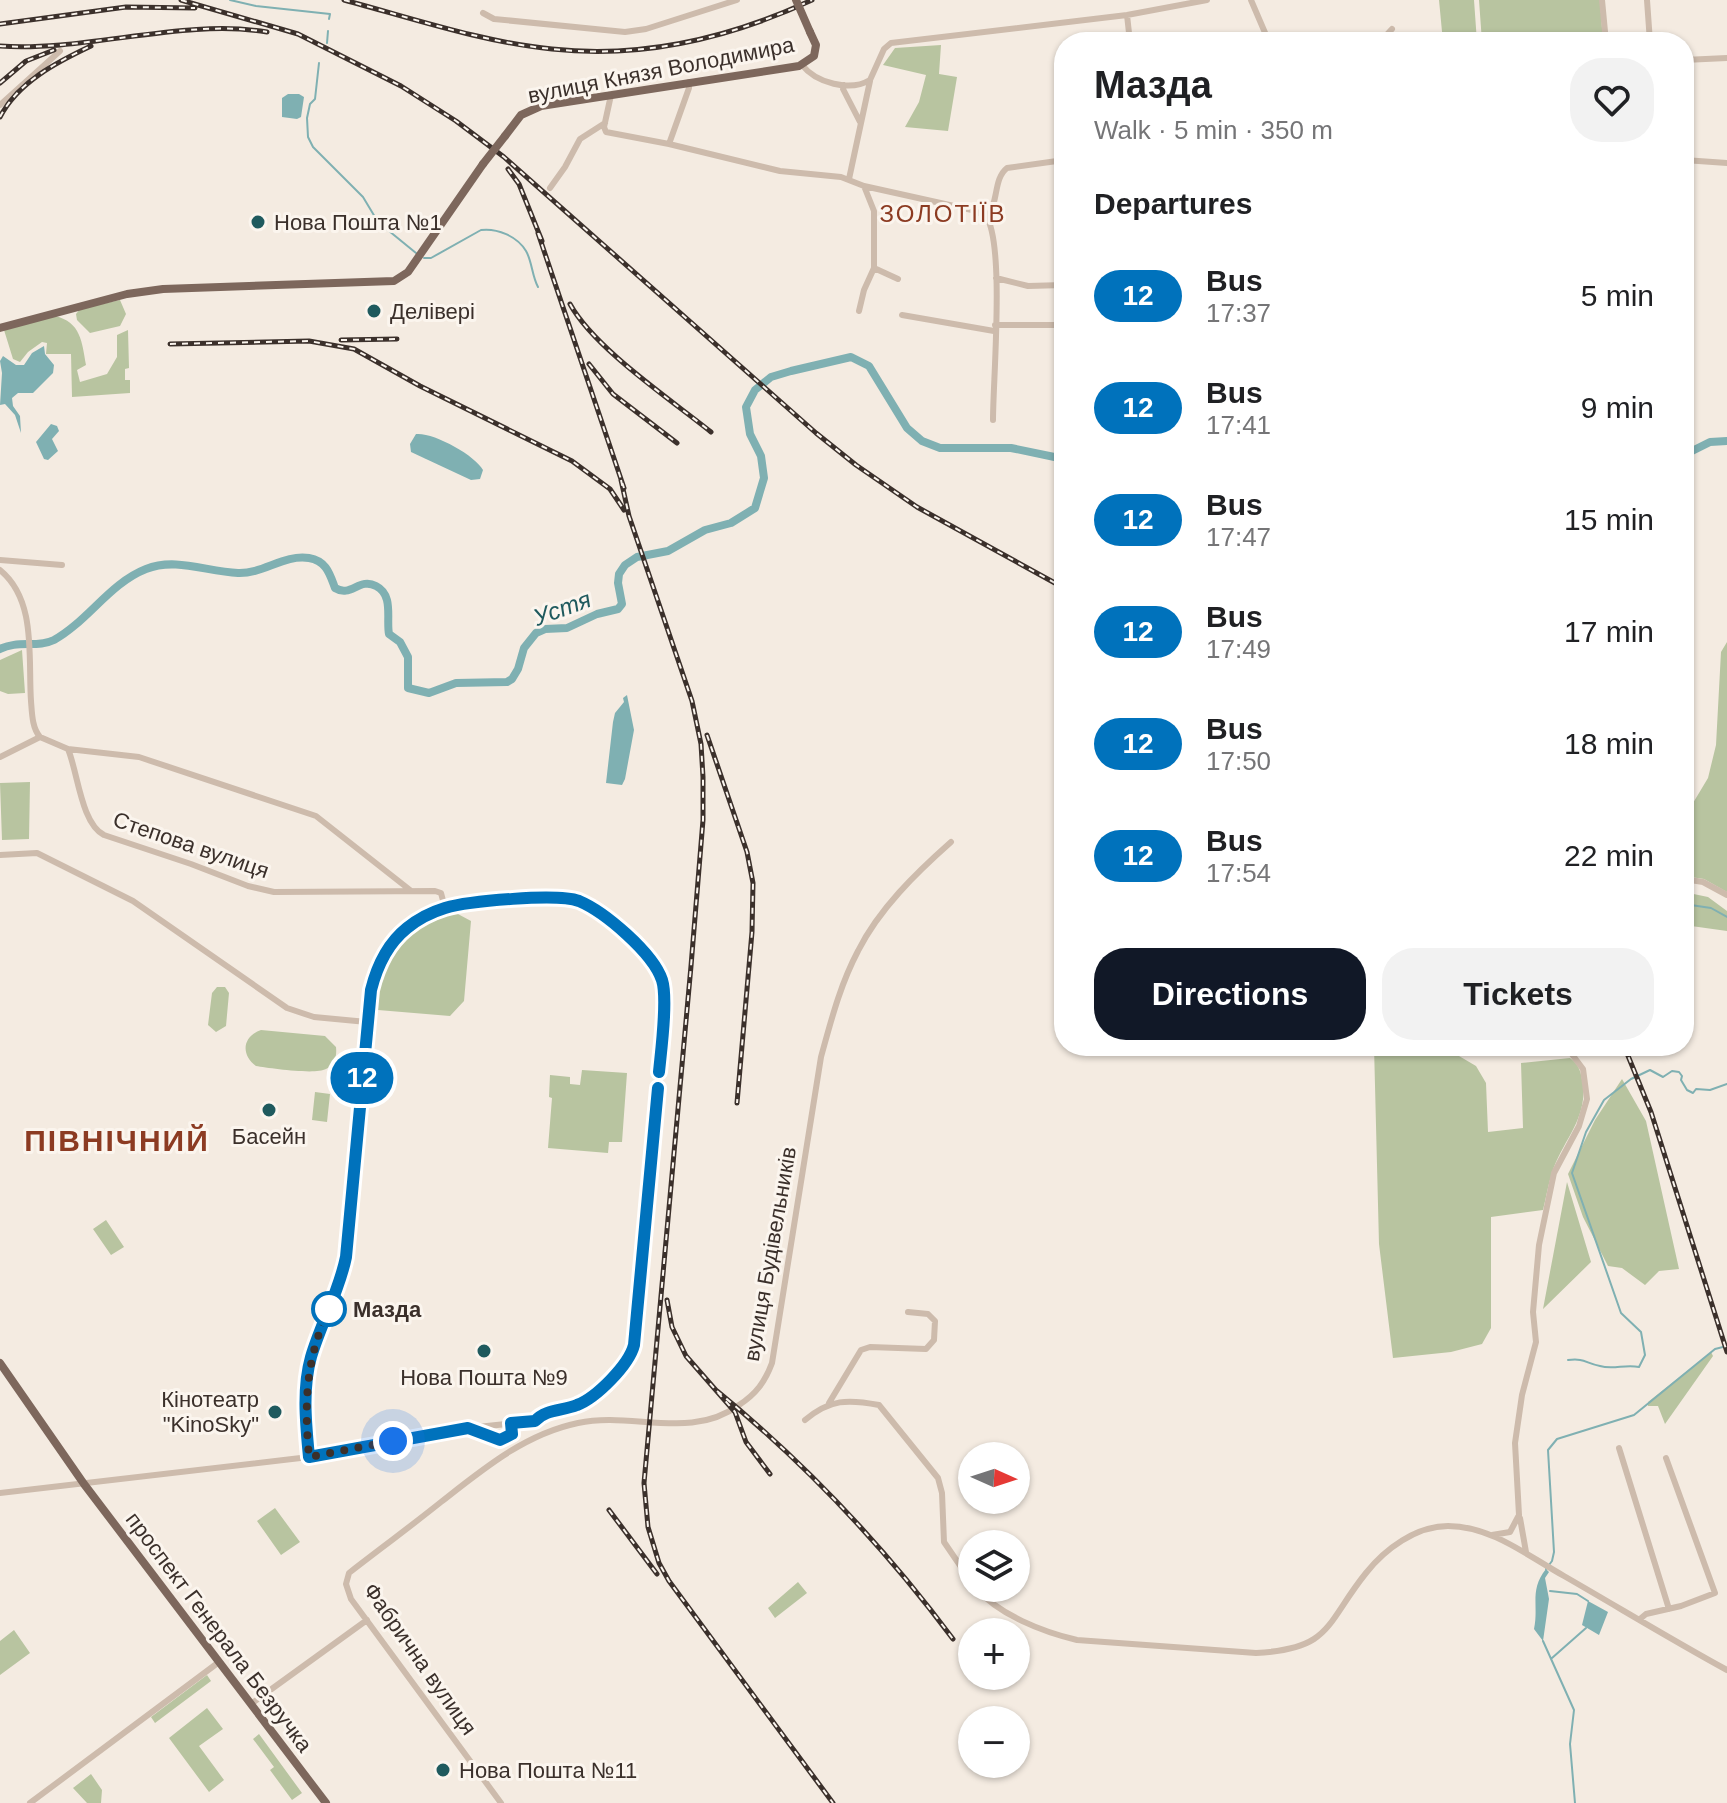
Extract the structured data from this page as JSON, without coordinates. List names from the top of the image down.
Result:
{
  "streets": {
    "main road": ["вулиця Князя Володимира", "проспект Генерала Безручка"],
    "street": ["Степова вулиця", "вулиця Будівельників", "Фабрична вулиця"]
  },
  "crossings": [
    ["вулиця Будівельників", "Фабрична вулиця"]
  ],
  "districts": ["ЗОЛОТІЇВ", "ПІВНІЧНИЙ"],
  "water": ["Устя"],
  "places": [
    "Нова Пошта №1",
    "Делівері",
    "Басейн",
    "Мазда",
    "Нова Пошта №9",
    "Кінотеатр \"KinoSky\"",
    "Нова Пошта №11"
  ],
  "lines": ["bus line 12"],
  "north": "right",
  "page": {
    "on_map": "12",
    "heading": [
      ["Мазда", "Walk · 5 min · 350 m"],
      "Departures"
    ],
    "list": [
      {
        "mark": "12",
        "name": "Bus",
        "note": "17:37",
        "value": "5 min"
      },
      {
        "mark": "12",
        "name": "Bus",
        "note": "17:41",
        "value": "9 min"
      },
      {
        "mark": "12",
        "name": "Bus",
        "note": "17:47",
        "value": "15 min"
      },
      {
        "mark": "12",
        "name": "Bus",
        "note": "17:49",
        "value": "17 min"
      },
      {
        "mark": "12",
        "name": "Bus",
        "note": "17:50",
        "value": "18 min"
      },
      {
        "mark": "12",
        "name": "Bus",
        "note": "17:54",
        "value": "22 min"
      }
    ],
    "buttons": ["Directions", "Tickets"],
    "map_buttons": ["+", "−"]
  }
}
